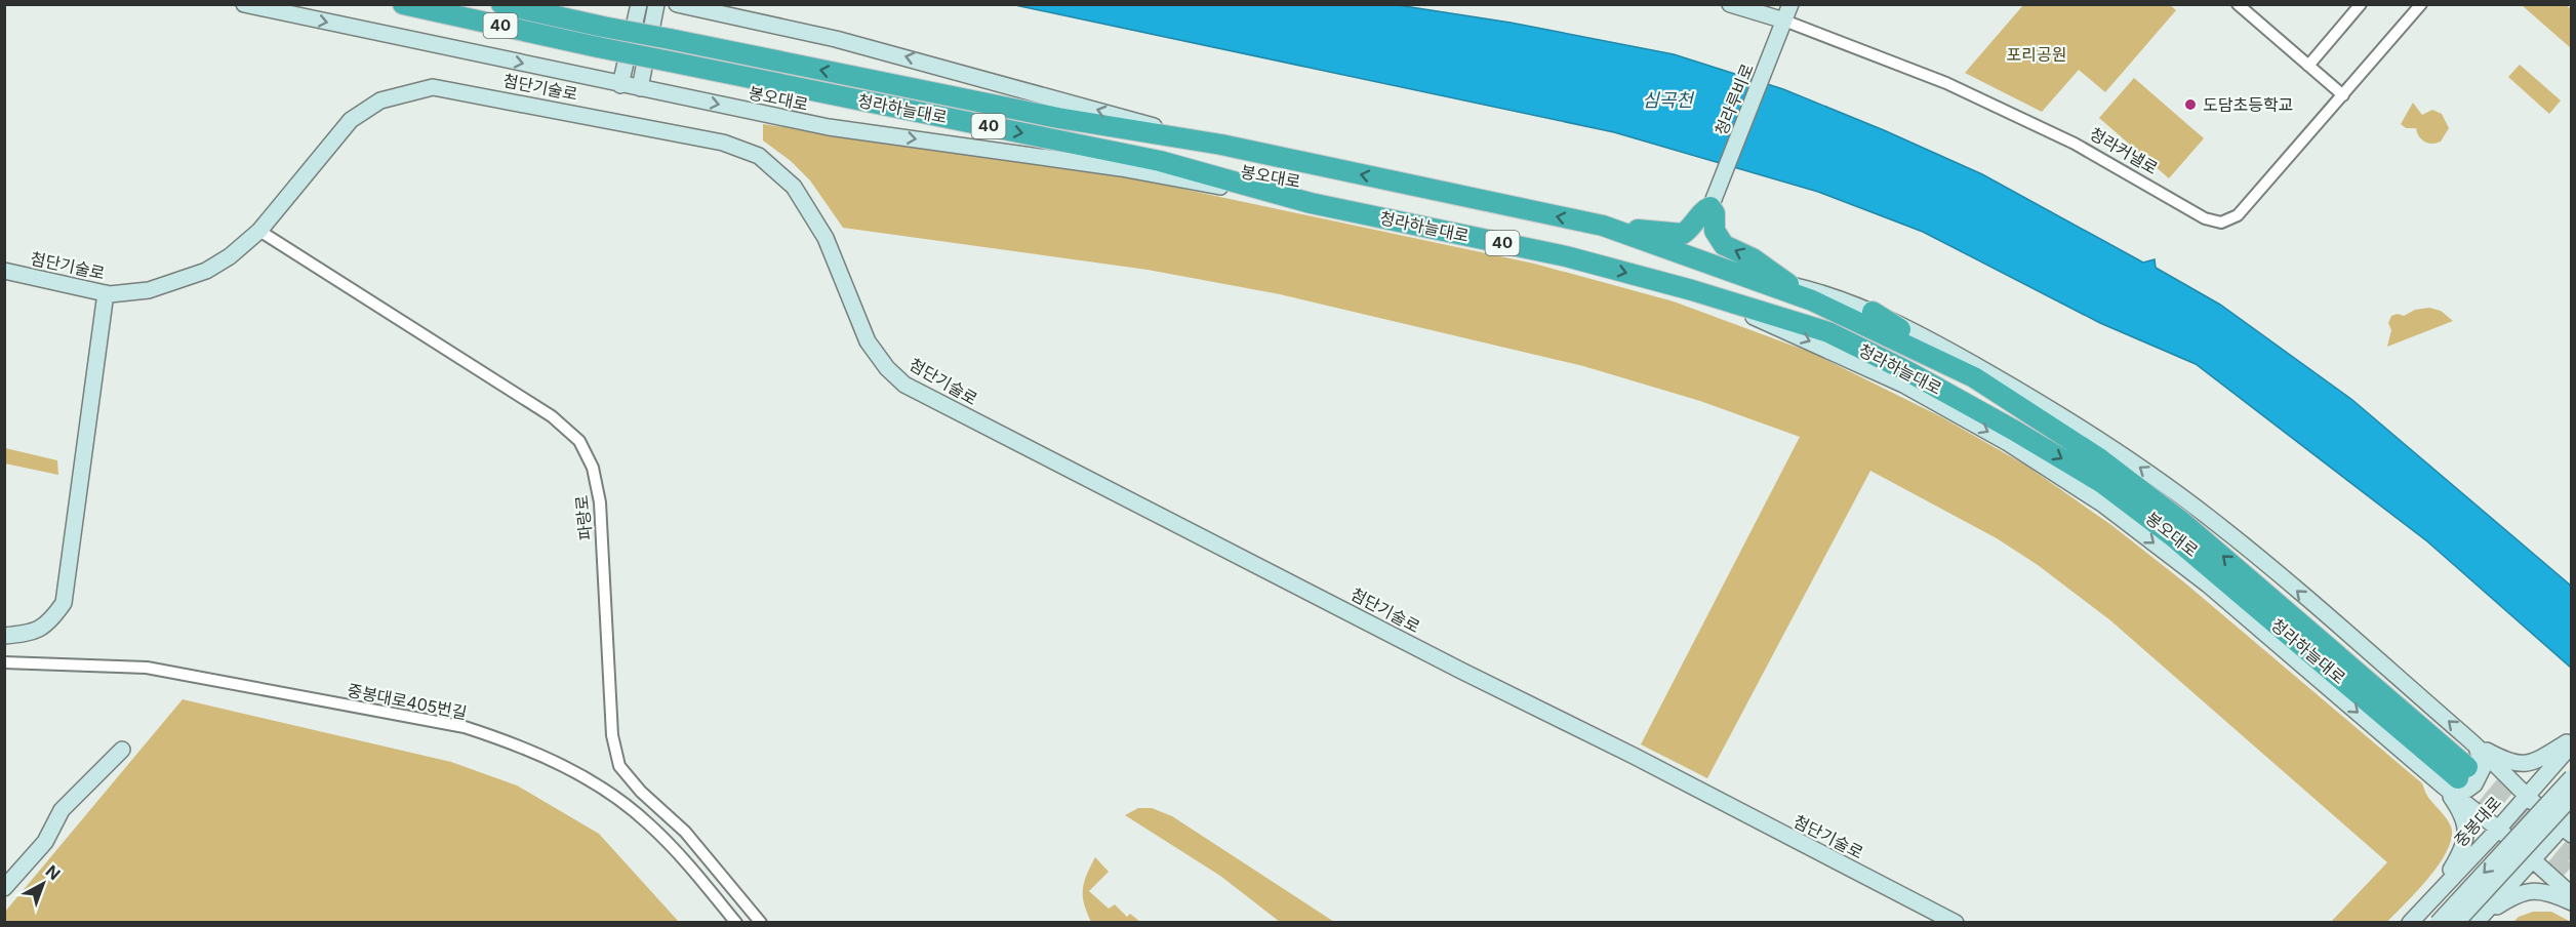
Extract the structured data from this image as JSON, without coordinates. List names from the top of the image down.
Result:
{
  "streets": {
    "highway": ["40", "청라하늘대로"],
    "street": [
      "첨단기술로",
      "봉오대로",
      "청라루비로",
      "청라커낼로",
      "파랑로",
      "중봉대로405번길",
      "중봉대로"
    ]
  },
  "crossings": [
    ["40", "청라하늘대로"],
    ["첨단기술로", "파랑로"],
    ["봉오대로", "청라하늘대로"],
    ["봉오대로", "중봉대로"],
    ["청라루비로", "청라커낼로"]
  ],
  "water": ["심곡천"],
  "parks": ["포리공원"],
  "places": ["도담초등학교"],
  "north": "top right"
}
